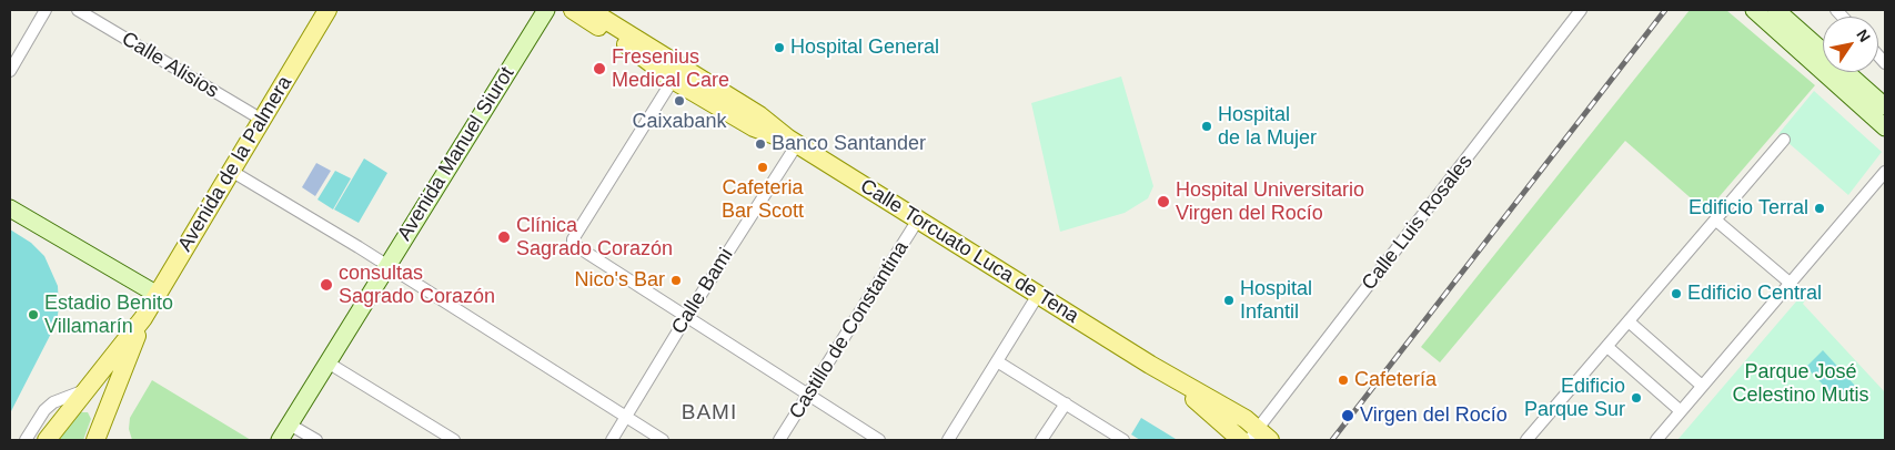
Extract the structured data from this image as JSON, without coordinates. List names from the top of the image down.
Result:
{
  "streets": {
    "main road": ["Avenida de la Palmera", "Calle Torcuato Luca de Tena"],
    "street": [
      "Calle Alisios",
      "Avenida Manuel Siurot",
      "Calle Luis Rosales",
      "Calle Bami",
      "Castillo de Constantina"
    ]
  },
  "crossings": [
    ["Calle Alisios", "Avenida de la Palmera"],
    ["Calle Luis Rosales", "Calle Torcuato Luca de Tena"],
    ["Calle Torcuato Luca de Tena", "Calle Bami"],
    ["Calle Torcuato Luca de Tena", "Castillo de Constantina"]
  ],
  "districts": ["BAMI"],
  "parks": ["Parque José Celestino Mutis"],
  "places": [
    "Hospital General",
    "Fresenius Medical Care",
    "Caixabank",
    "Hospital de la Mujer",
    "Banco Santander",
    "Cafeteria Bar Scott",
    "Hospital Universitario Virgen del Rocío",
    "Edificio Terral",
    "Clínica Sagrado Corazón",
    "Nico's Bar",
    "consultas Sagrado Corazón",
    "Edificio Central",
    "Hospital Infantil",
    "Estadio Benito Villamarín",
    "Cafetería",
    "Edificio Parque Sur",
    "Virgen del Rocío"
  ],
  "north": "top right"
}
